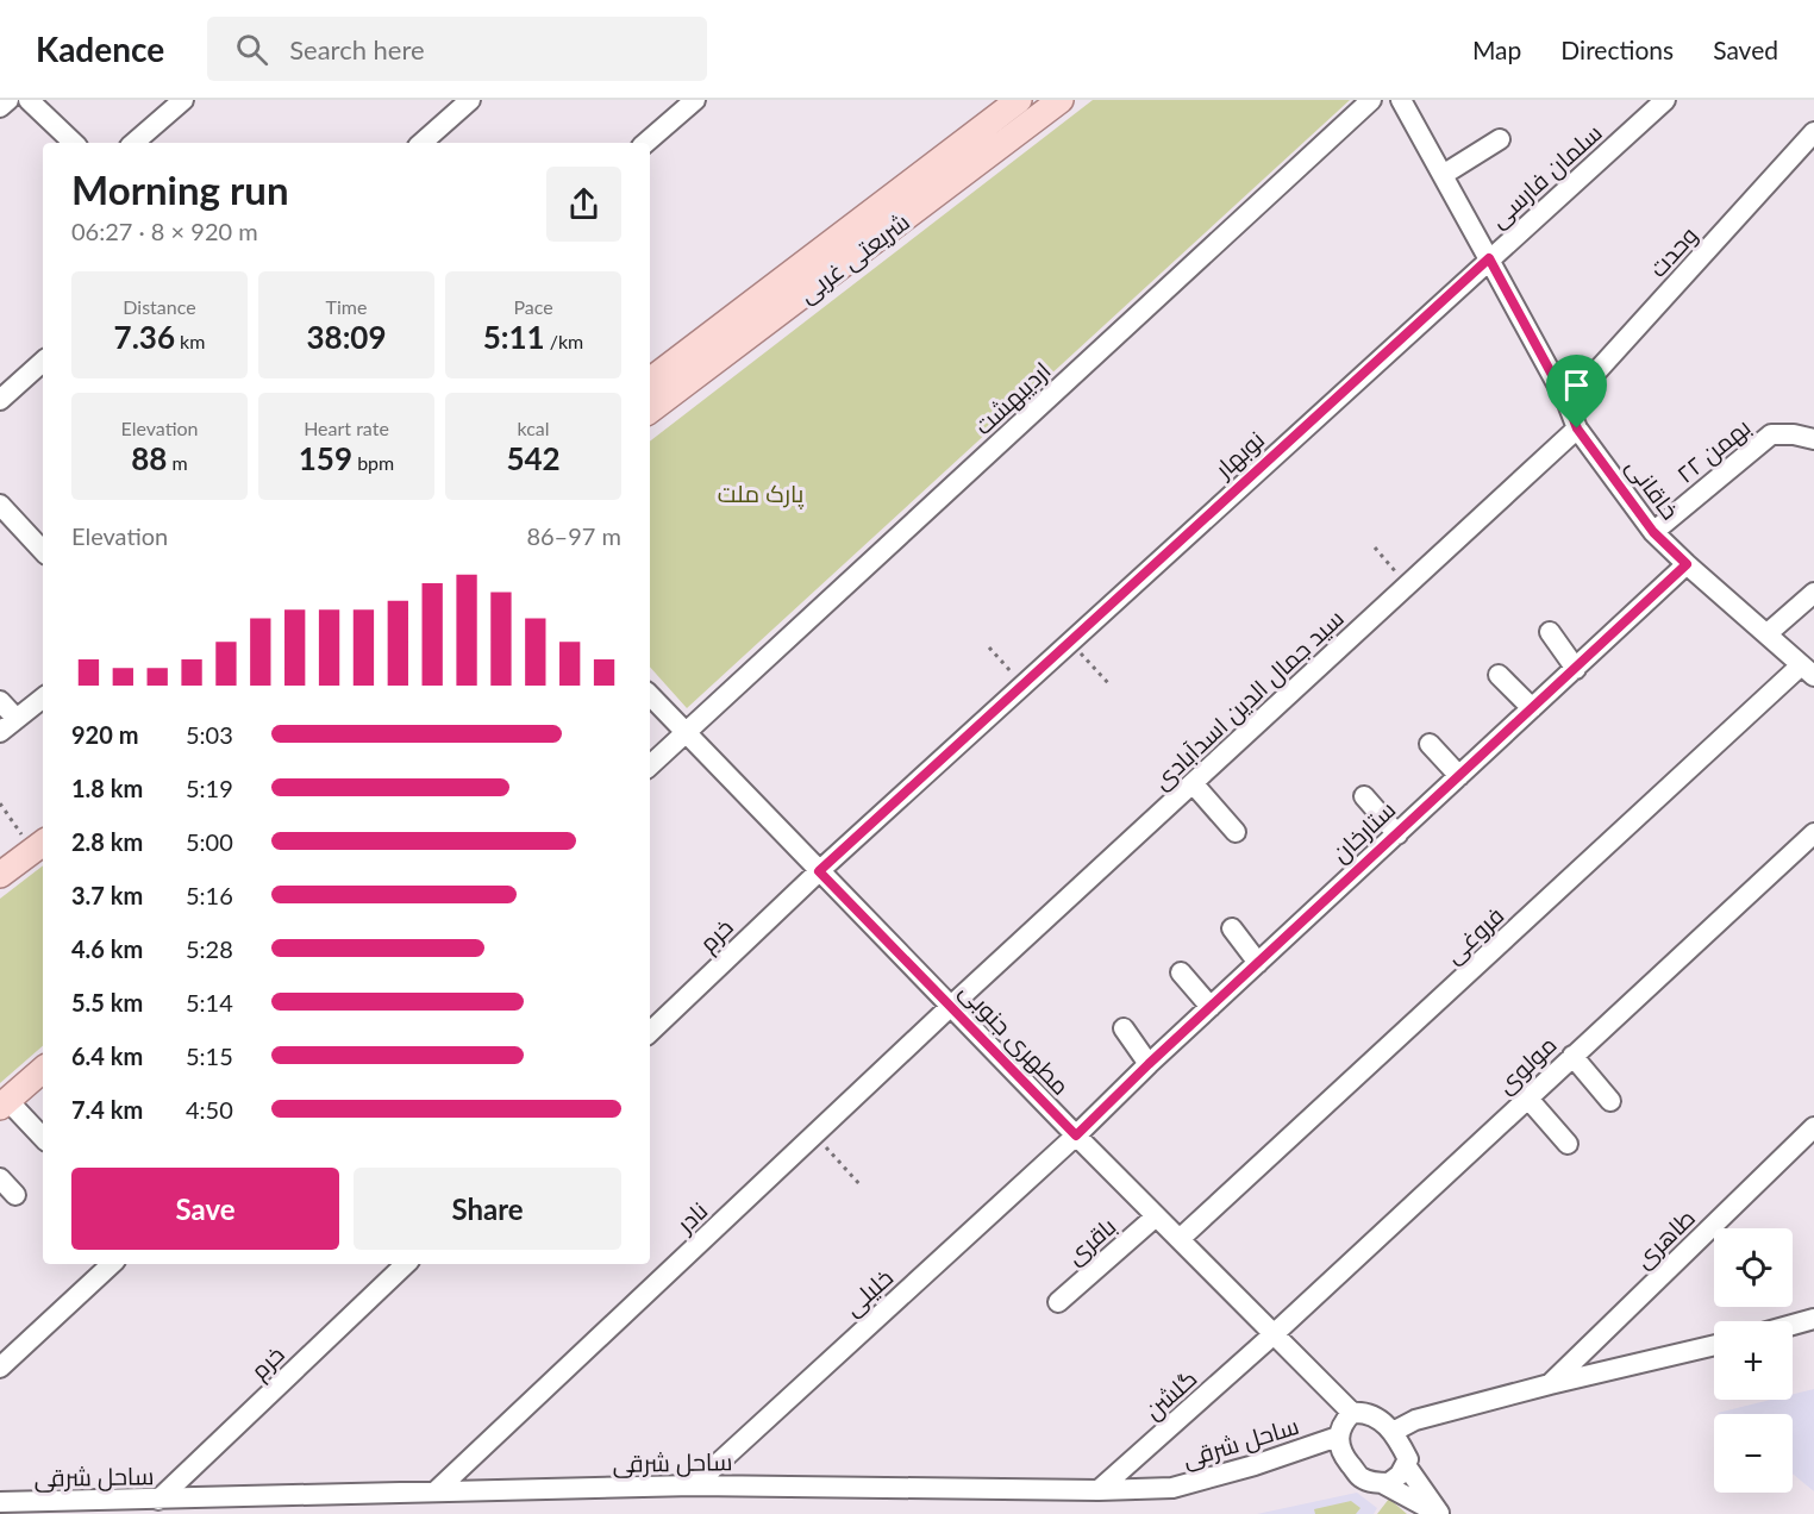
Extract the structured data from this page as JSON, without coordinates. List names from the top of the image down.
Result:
{
  "streets": {
    "main road": ["شریعتی غربی"],
    "street": [
      "سلمان فارسی",
      "وحدت",
      "اردیبهشت",
      "۲۲ بهمن",
      "نوبهار",
      "خاقانی",
      "سید جمال الدین اسدآبادی",
      "ستارخان",
      "خرم",
      "فروغی",
      "مطهری جنوبی",
      "مولوی",
      "نادر",
      "طاهری",
      "باقری",
      "خلیلی",
      "گلشن",
      "ساحل شرقی"
    ]
  },
  "crossings": [
    ["سلمان فارسی", "نوبهار"],
    ["سلمان فارسی", "خاقانی"],
    ["وحدت", "خاقانی"],
    ["اردیبهشت", "مطهری جنوبی"],
    ["۲۲ بهمن", "خاقانی"],
    ["نوبهار", "خاقانی"],
    ["نوبهار", "خرم"],
    ["نوبهار", "مطهری جنوبی"],
    ["خاقانی", "سید جمال الدین اسدآبادی"],
    ["خاقانی", "ستارخان"],
    ["خاقانی", "فروغی"],
    ["سید جمال الدین اسدآبادی", "مطهری جنوبی"],
    ["سید جمال الدین اسدآبادی", "نادر"],
    ["ستارخان", "مطهری جنوبی"],
    ["ستارخان", "خلیلی"],
    ["خرم", "مطهری جنوبی"],
    ["خرم", "ساحل شرقی"],
    ["فروغی", "مطهری جنوبی"],
    ["مطهری جنوبی", "مولوی"],
    ["مطهری جنوبی", "نادر"],
    ["مطهری جنوبی", "باقری"],
    ["مطهری جنوبی", "خلیلی"],
    ["مطهری جنوبی", "گلشن"],
    ["مطهری جنوبی", "ساحل شرقی"],
    ["مولوی", "گلشن"],
    ["نادر", "ساحل شرقی"],
    ["خلیلی", "ساحل شرقی"],
    ["گلشن", "ساحل شرقی"]
  ],
  "parks": ["پارک ملت"],
  "page": {
    "header": "Kadence",
    "search": "Search here",
    "nav": ["Map", "Directions", "Saved"],
    "heading": ["Morning run", "06:27 · 8 × 920 m"],
    "stats": [
      ["Distance", "7.36 km"],
      ["Time", "38:09"],
      ["Pace", "5:11 /km"],
      ["Elevation", "88 m"],
      ["Heart rate", "159 bpm"],
      ["kcal", "542"]
    ],
    "chart": ["Elevation", "86–97 m"],
    "list": [
      {
        "name": "920 m",
        "note": "5:03"
      },
      {
        "name": "1.8 km",
        "note": "5:19"
      },
      {
        "name": "2.8 km",
        "note": "5:00"
      },
      {
        "name": "3.7 km",
        "note": "5:16"
      },
      {
        "name": "4.6 km",
        "note": "5:28"
      },
      {
        "name": "5.5 km",
        "note": "5:14"
      },
      {
        "name": "6.4 km",
        "note": "5:15"
      },
      {
        "name": "7.4 km",
        "note": "4:50"
      }
    ],
    "buttons": ["Save", "Share"],
    "map_buttons": ["+", "−"]
  }
}
